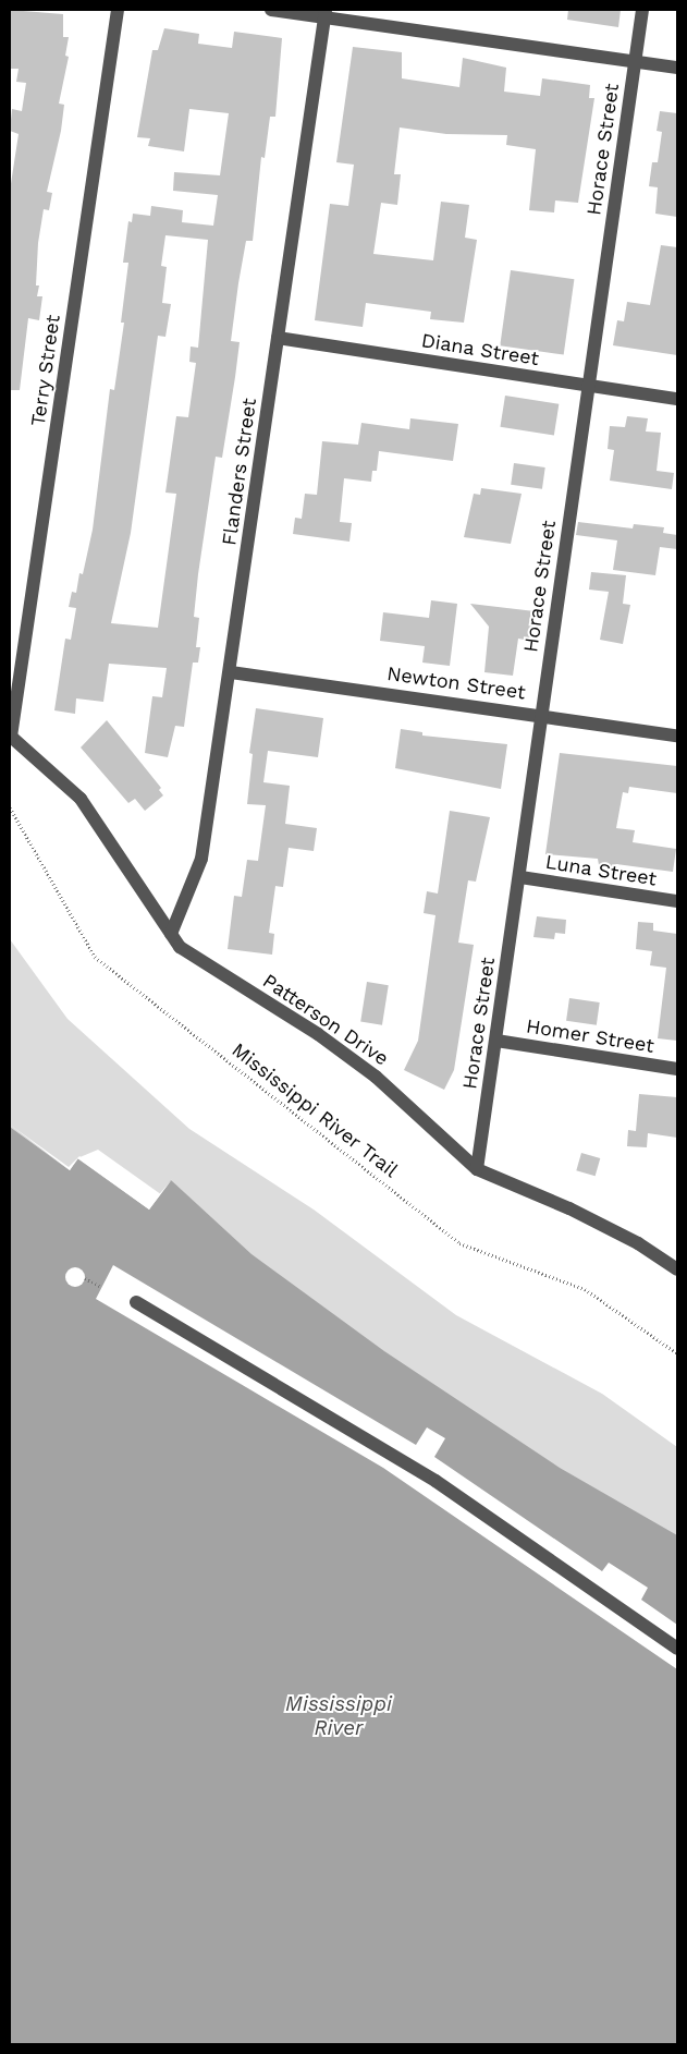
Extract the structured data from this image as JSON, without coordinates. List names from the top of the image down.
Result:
{
  "streets": {
    "street": [
      "Horace Street",
      "Diana Street",
      "Terry Street",
      "Flanders Street",
      "Newton Street",
      "Luna Street",
      "Patterson Drive",
      "Homer Street"
    ],
    "path": ["Mississippi River Trail"]
  },
  "crossings": [
    ["Horace Street", "Diana Street"],
    ["Horace Street", "Newton Street"],
    ["Horace Street", "Luna Street"],
    ["Horace Street", "Patterson Drive"],
    ["Horace Street", "Homer Street"],
    ["Diana Street", "Flanders Street"],
    ["Terry Street", "Patterson Drive"],
    ["Flanders Street", "Newton Street"],
    ["Flanders Street", "Patterson Drive"]
  ],
  "water": ["Mississippi River"]
}
